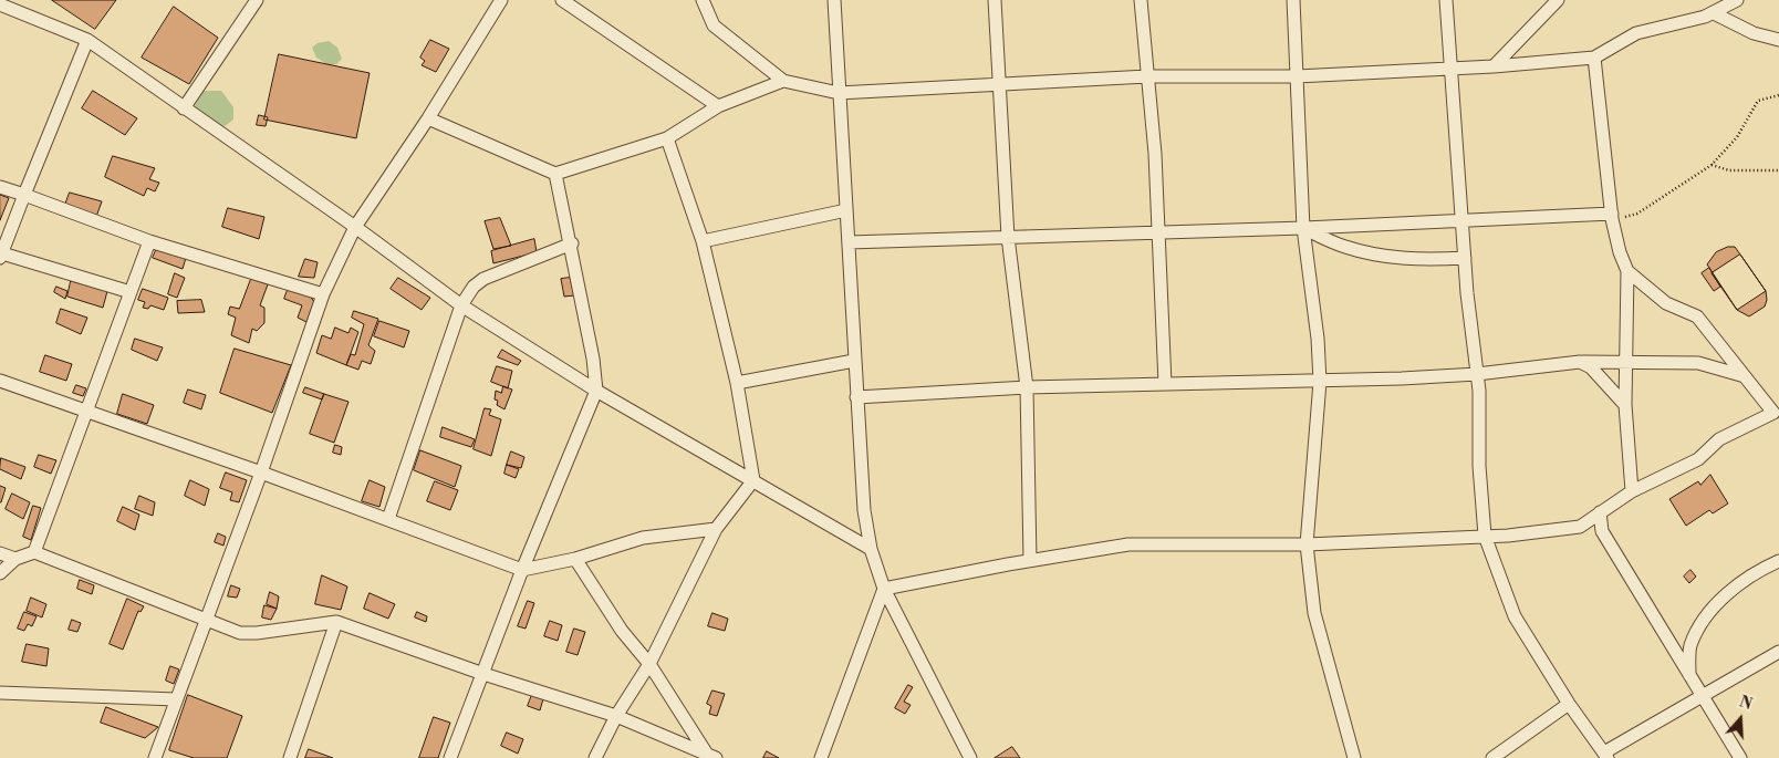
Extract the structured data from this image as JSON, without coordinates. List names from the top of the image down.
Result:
{
  "north": "top"
}
